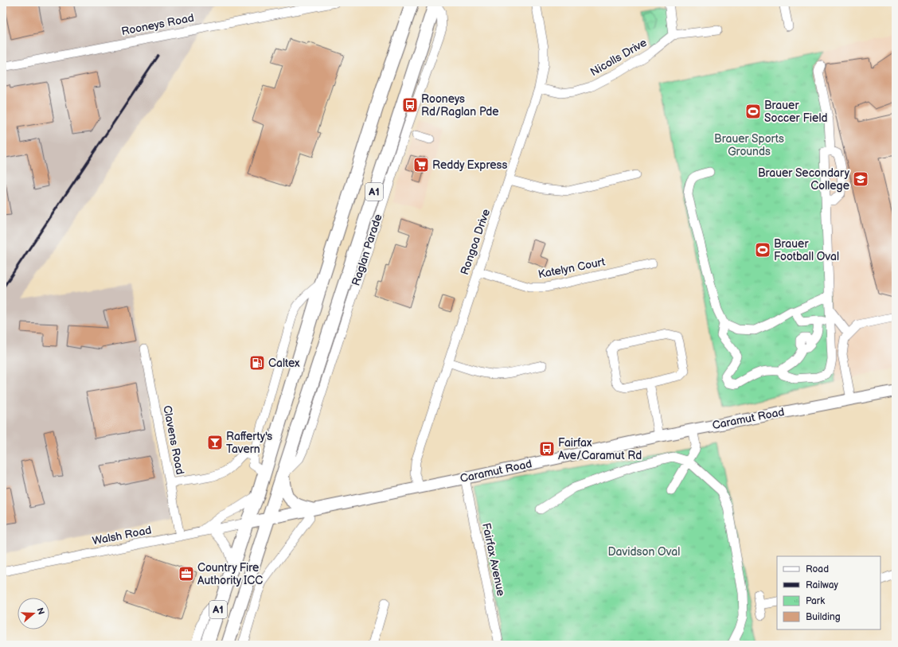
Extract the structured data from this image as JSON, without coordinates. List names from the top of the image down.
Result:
{
  "streets": {
    "highway": ["A1", "Raglan Parade"],
    "main road": ["Caramut Road"],
    "street": [
      "Rooneys Road",
      "Nicolls Drive",
      "Rongoa Drive",
      "Katelyn Court",
      "Clavens Road",
      "Walsh Road",
      "Fairfax Avenue"
    ]
  },
  "crossings": [
    ["Nicolls Drive", "Rongoa Drive"],
    ["A1", "Caramut Road"],
    ["A1", "Walsh Road"],
    ["Rongoa Drive", "Katelyn Court"],
    ["Rongoa Drive", "Caramut Road"],
    ["Raglan Parade", "Caramut Road"],
    ["Caramut Road", "Walsh Road"],
    ["Caramut Road", "Fairfax Avenue"],
    ["Clavens Road", "Walsh Road"]
  ],
  "parks": ["Brauer Sports Grounds", "Davidson Oval"],
  "places": {
    "bus stop": ["Rooneys Rd/Raglan Pde", "Fairfax Ave/Caramut Rd"],
    "sports": ["Brauer Soccer Field", "Brauer Football Oval"],
    "supermarket": ["Reddy Express"],
    "school or university": ["Brauer Secondary College"],
    "fuel station": ["Caltex"],
    "bar": ["Rafferty's Tavern"],
    "office": ["Country Fire Authority ICC"]
  },
  "legend": [
    "Road",
    "Railway",
    "Park",
    "Building"
  ],
  "north": "right"
}
